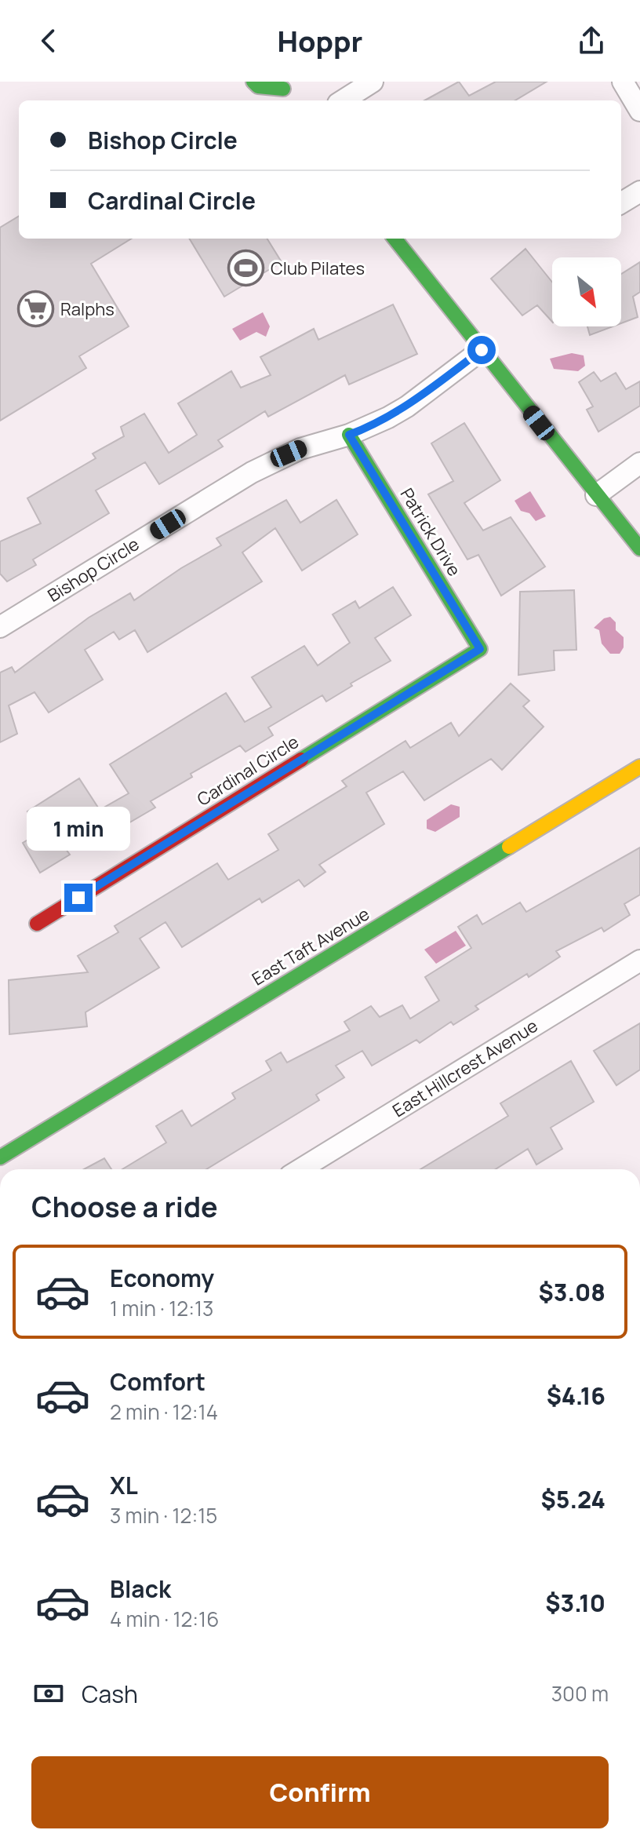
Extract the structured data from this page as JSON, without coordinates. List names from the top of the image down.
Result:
{
  "streets": {
    "street": [
      "Patrick Drive",
      "Bishop Circle",
      "Cardinal Circle",
      "East Taft Avenue",
      "East Hillcrest Avenue"
    ]
  },
  "crossings": [
    ["Patrick Drive", "Bishop Circle"],
    ["Patrick Drive", "Cardinal Circle"]
  ],
  "places": {
    "sports": ["Club Pilates"],
    "supermarket": ["Ralphs"]
  },
  "north": "bottom right",
  "page": {
    "header": "Hoppr",
    "banner": ["Bishop Circle", "Cardinal Circle"],
    "bubble": "1 min",
    "heading": "Choose a ride",
    "list": [
      {
        "name": "Economy",
        "note": "1 min · 12:13",
        "value": "$3.08"
      },
      {
        "name": "Comfort",
        "note": "2 min · 12:14",
        "value": "$4.16"
      },
      {
        "name": "XL",
        "note": "3 min · 12:15",
        "value": "$5.24"
      },
      {
        "name": "Black",
        "note": "4 min · 12:16",
        "value": "$3.10"
      }
    ],
    "pay": ["Cash", "300 m"],
    "buttons": "Confirm"
  }
}
